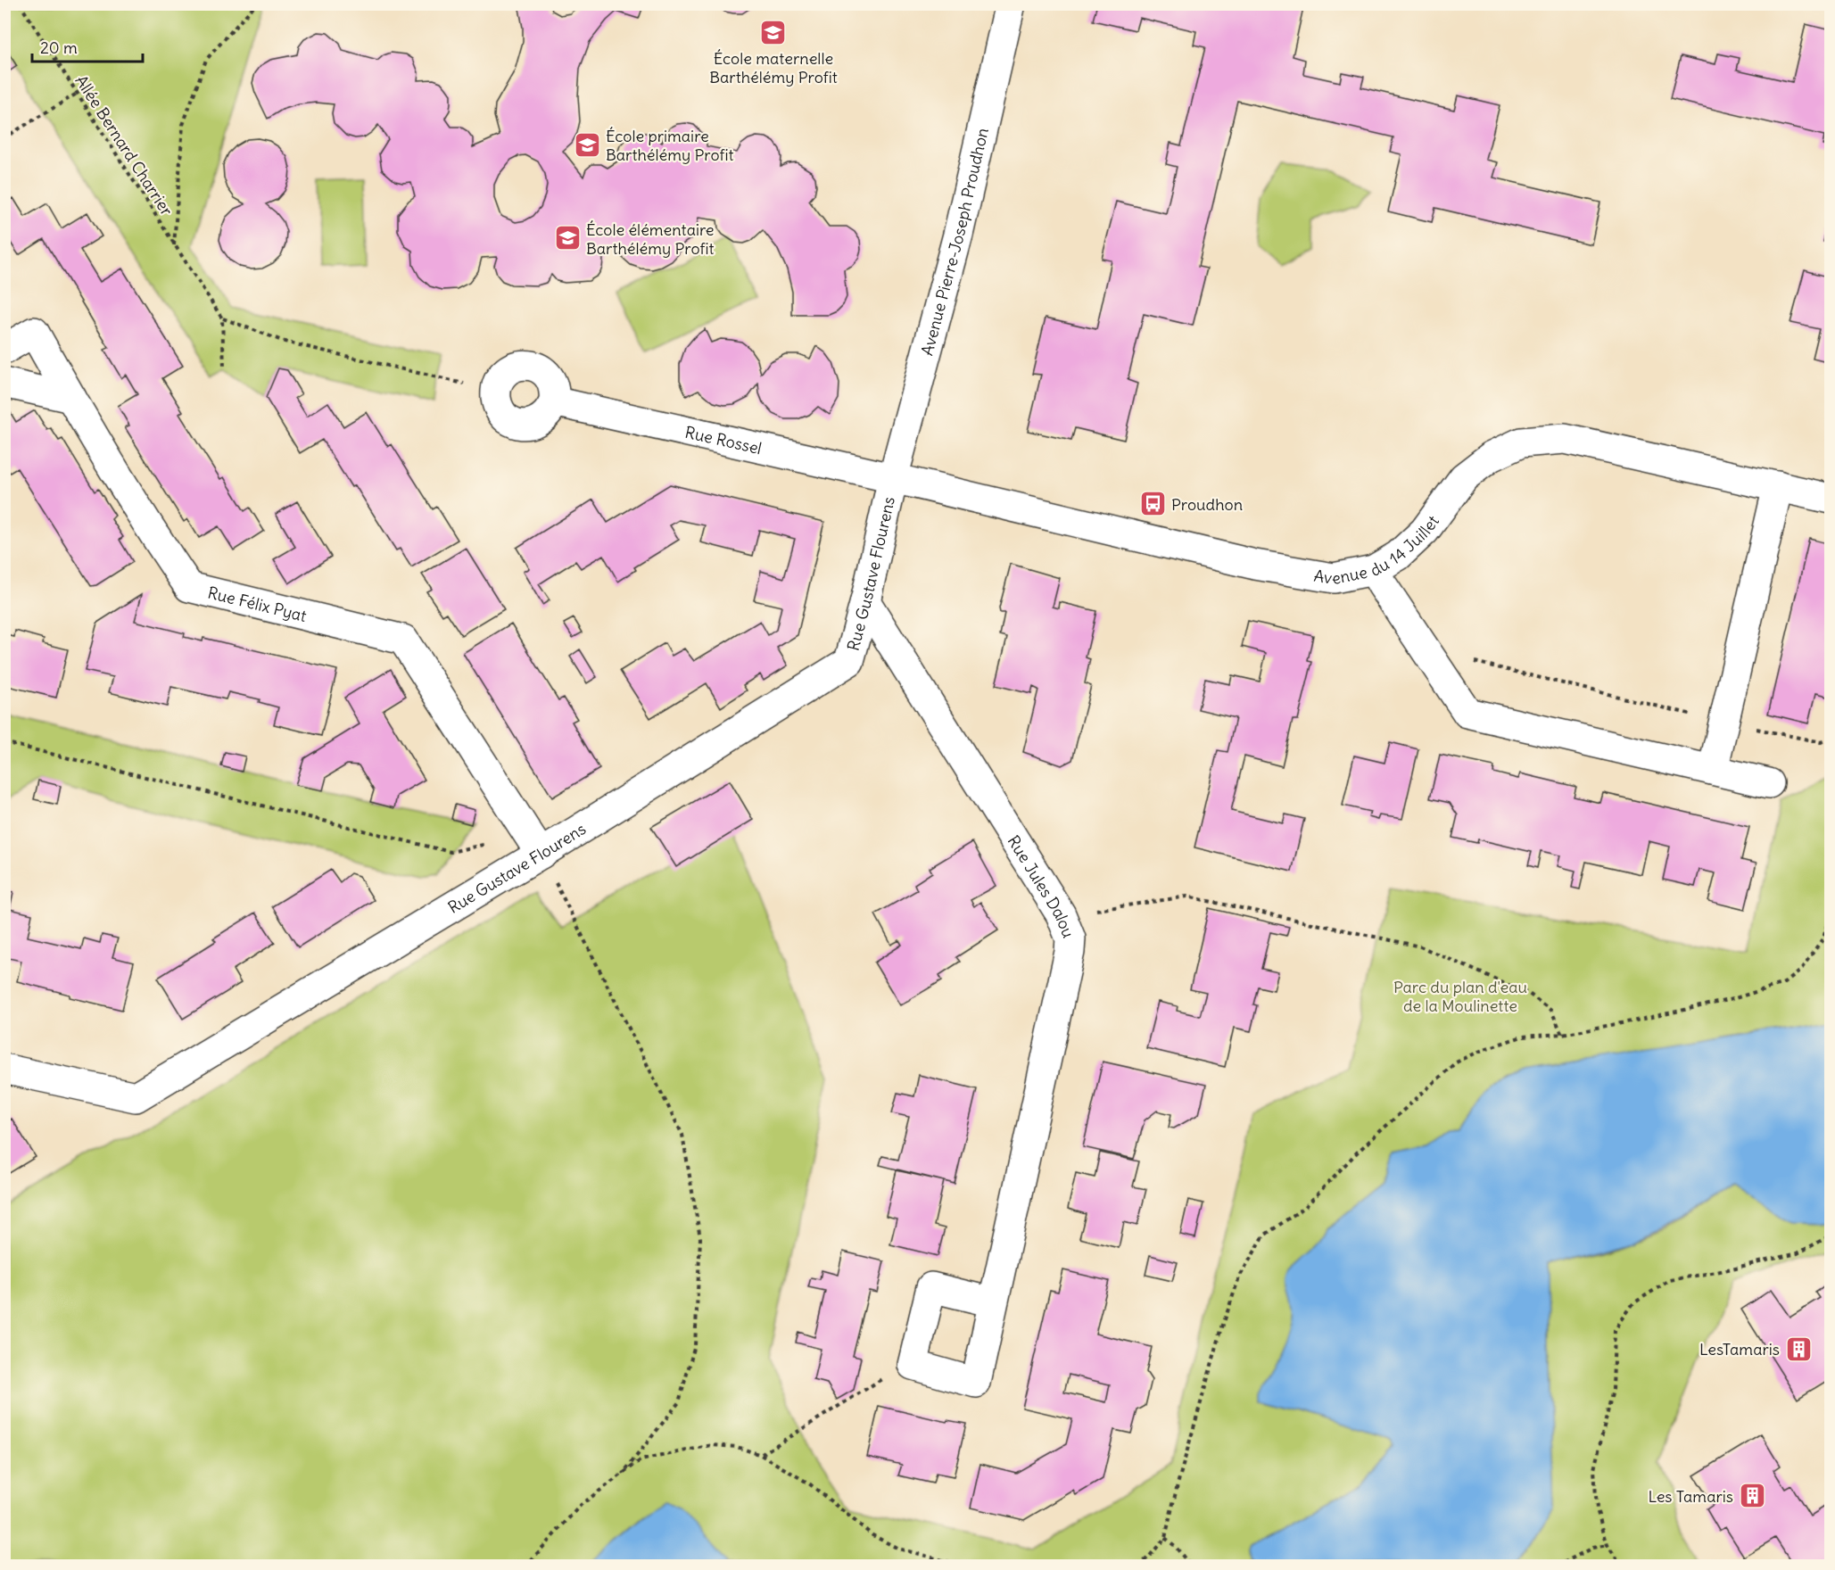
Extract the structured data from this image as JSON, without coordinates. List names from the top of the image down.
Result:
{
  "streets": {
    "street": [
      "Avenue Pierre-Joseph Proudhon",
      "Rue Rossel",
      "Avenue du 14 Juillet",
      "Rue Gustave Flourens",
      "Rue Félix Pyat",
      "Rue Jules Dalou"
    ],
    "path": ["Allée Bernard Charrier"]
  },
  "crossings": [
    ["Avenue Pierre-Joseph Proudhon", "Rue Rossel"],
    ["Avenue Pierre-Joseph Proudhon", "Avenue du 14 Juillet"],
    ["Avenue Pierre-Joseph Proudhon", "Rue Gustave Flourens"],
    ["Rue Rossel", "Avenue du 14 Juillet"],
    ["Rue Rossel", "Rue Gustave Flourens"],
    ["Avenue du 14 Juillet", "Rue Gustave Flourens"],
    ["Rue Gustave Flourens", "Rue Félix Pyat"],
    ["Rue Gustave Flourens", "Rue Jules Dalou"]
  ],
  "parks": ["Parc du plan d'eau de la Moulinette"],
  "places": {
    "school or university": ["École maternelle Barthélémy Profit", "École primaire Barthélémy Profit", "École élémentaire Barthélémy Profit"],
    "bus stop": ["Proudhon"],
    "building": ["LesTamaris", "Les Tamaris"]
  },
  "scale_bar": "20 m"
}
